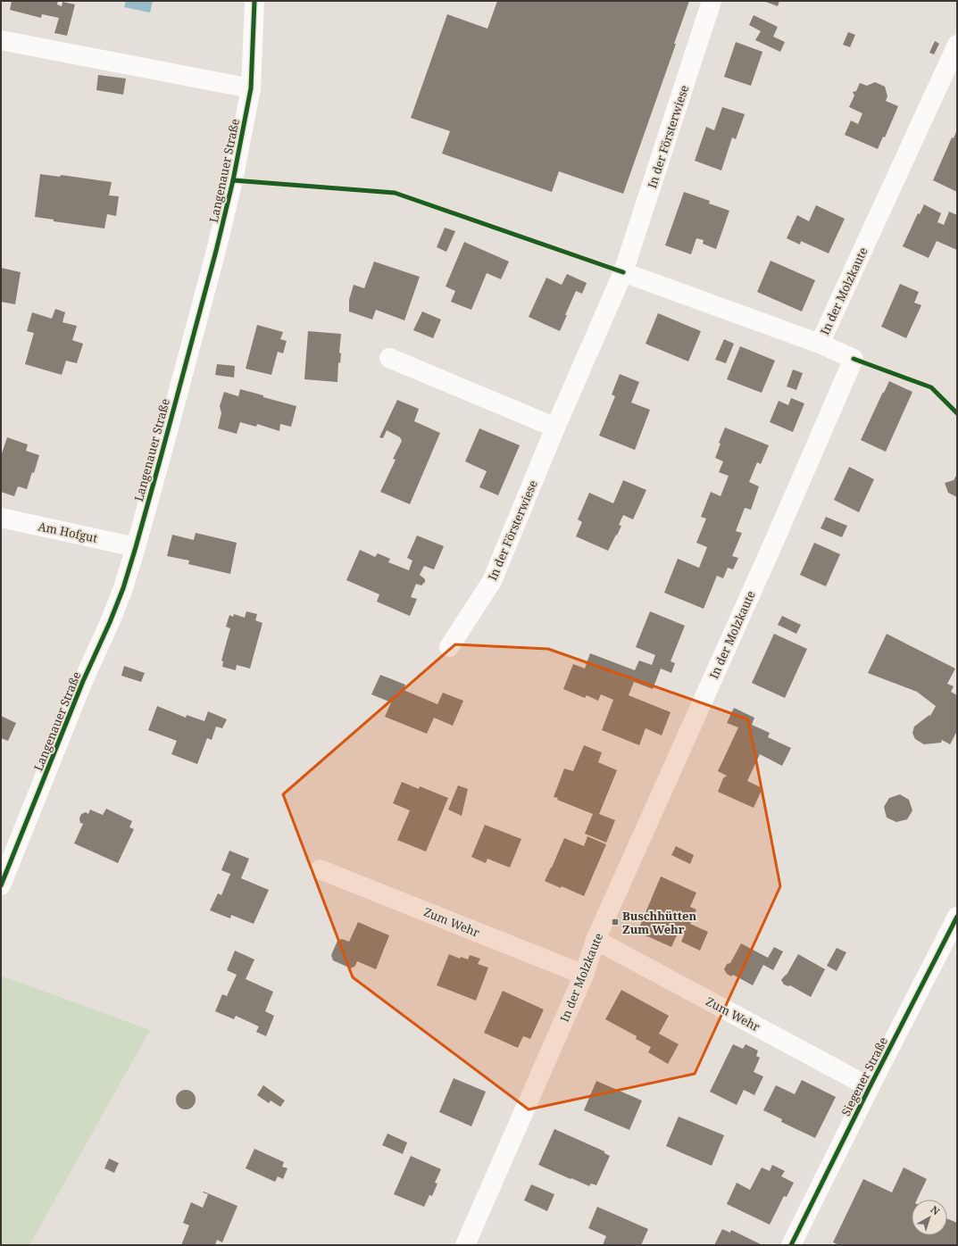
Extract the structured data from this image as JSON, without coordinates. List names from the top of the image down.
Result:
{
  "streets": {
    "street": [
      "In der Försterwiese",
      "Langenauer Straße",
      "In der Molzkaute",
      "Am Hofgut",
      "Zum Wehr",
      "Siegener Straße"
    ]
  },
  "crossings": [
    ["Langenauer Straße", "Am Hofgut"],
    ["In der Molzkaute", "Zum Wehr"],
    ["Zum Wehr", "Siegener Straße"]
  ],
  "places": {
    "transit": ["Buschhütten Zum Wehr"]
  },
  "north": "top right"
}
